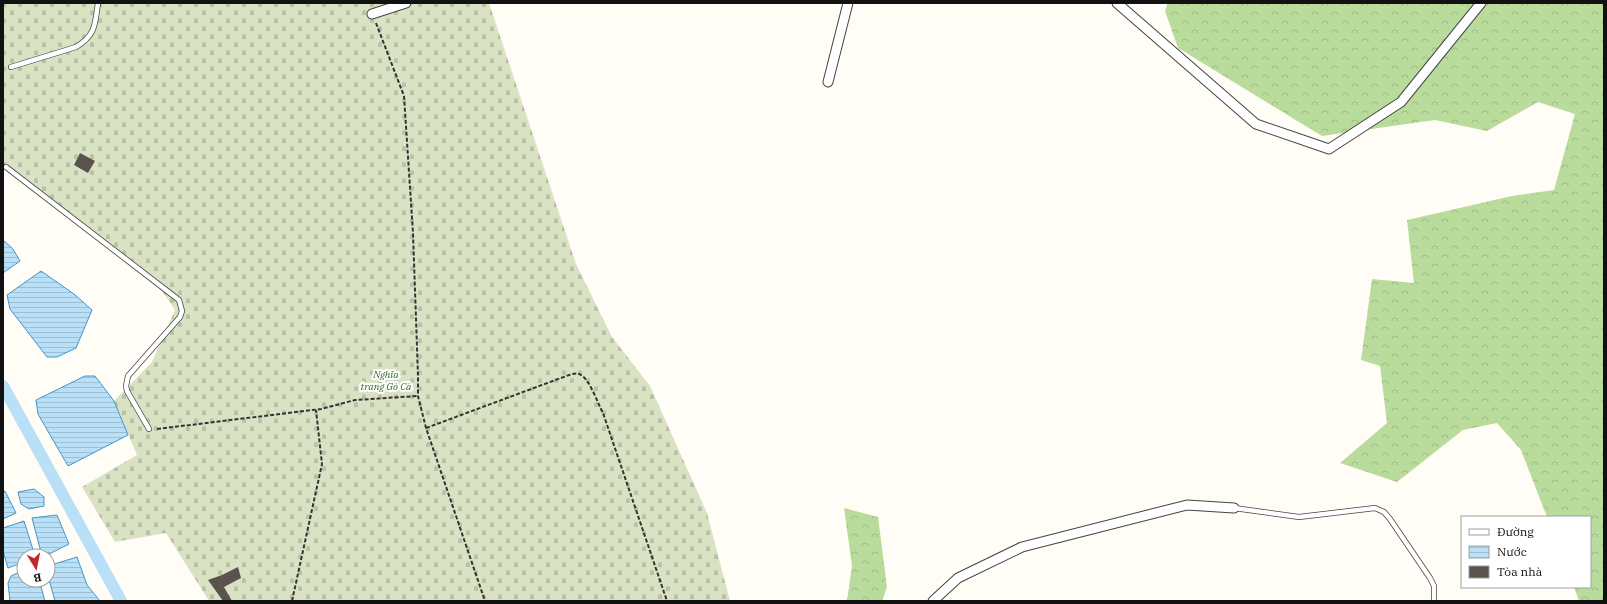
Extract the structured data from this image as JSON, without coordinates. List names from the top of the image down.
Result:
{
  "parks": ["Nghĩa trang Gò Cà"],
  "legend": ["Đường", "Nước", "Tòa nhà"],
  "north": "bottom"
}
